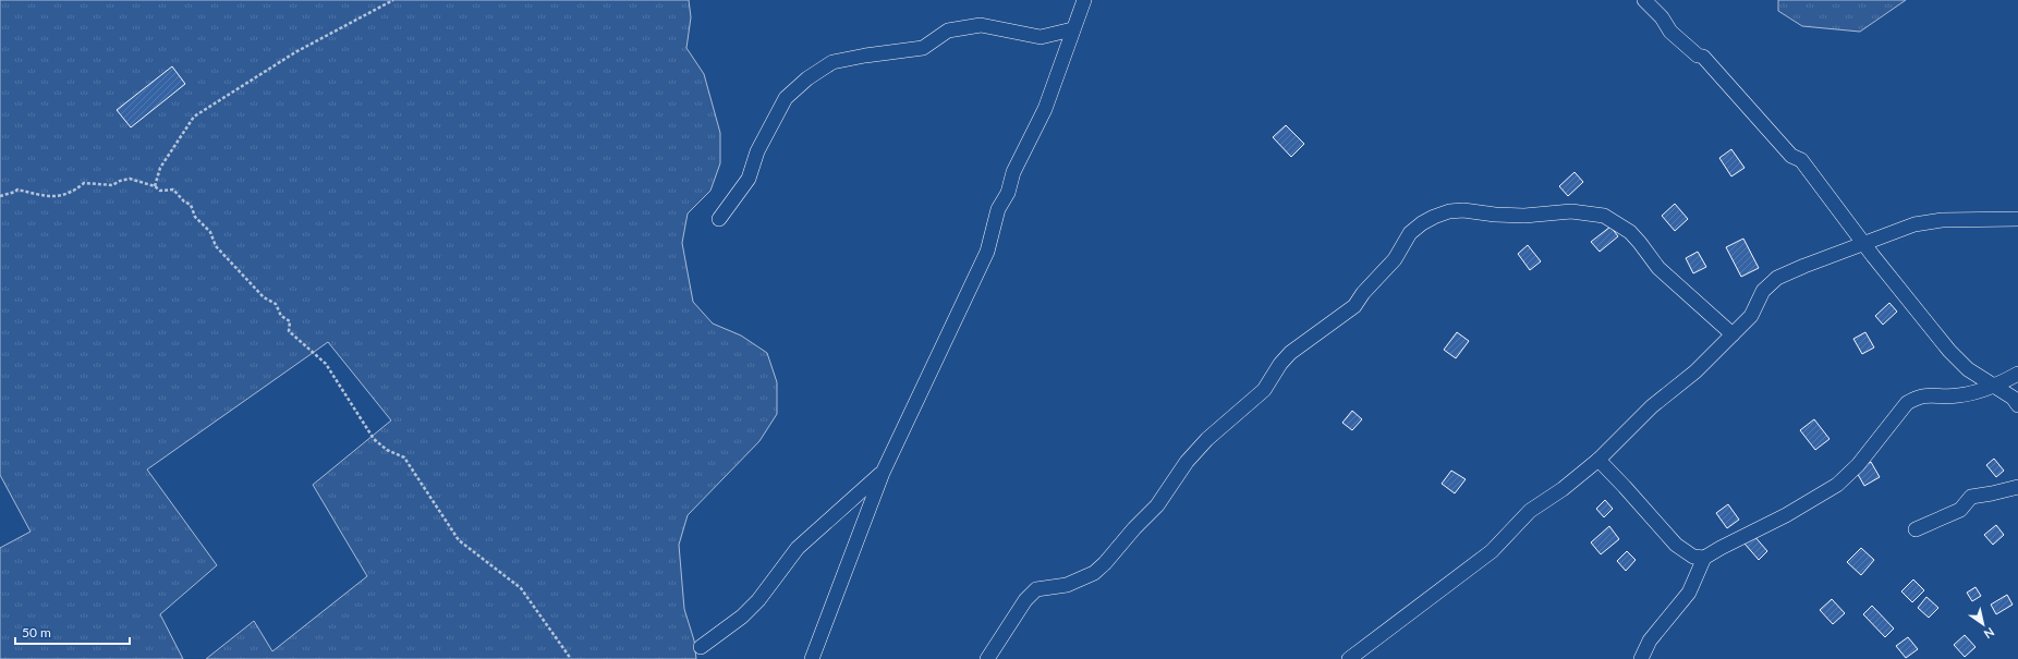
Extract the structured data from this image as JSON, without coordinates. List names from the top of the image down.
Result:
{
  "scale_bar": "50 m",
  "north": "bottom right"
}
